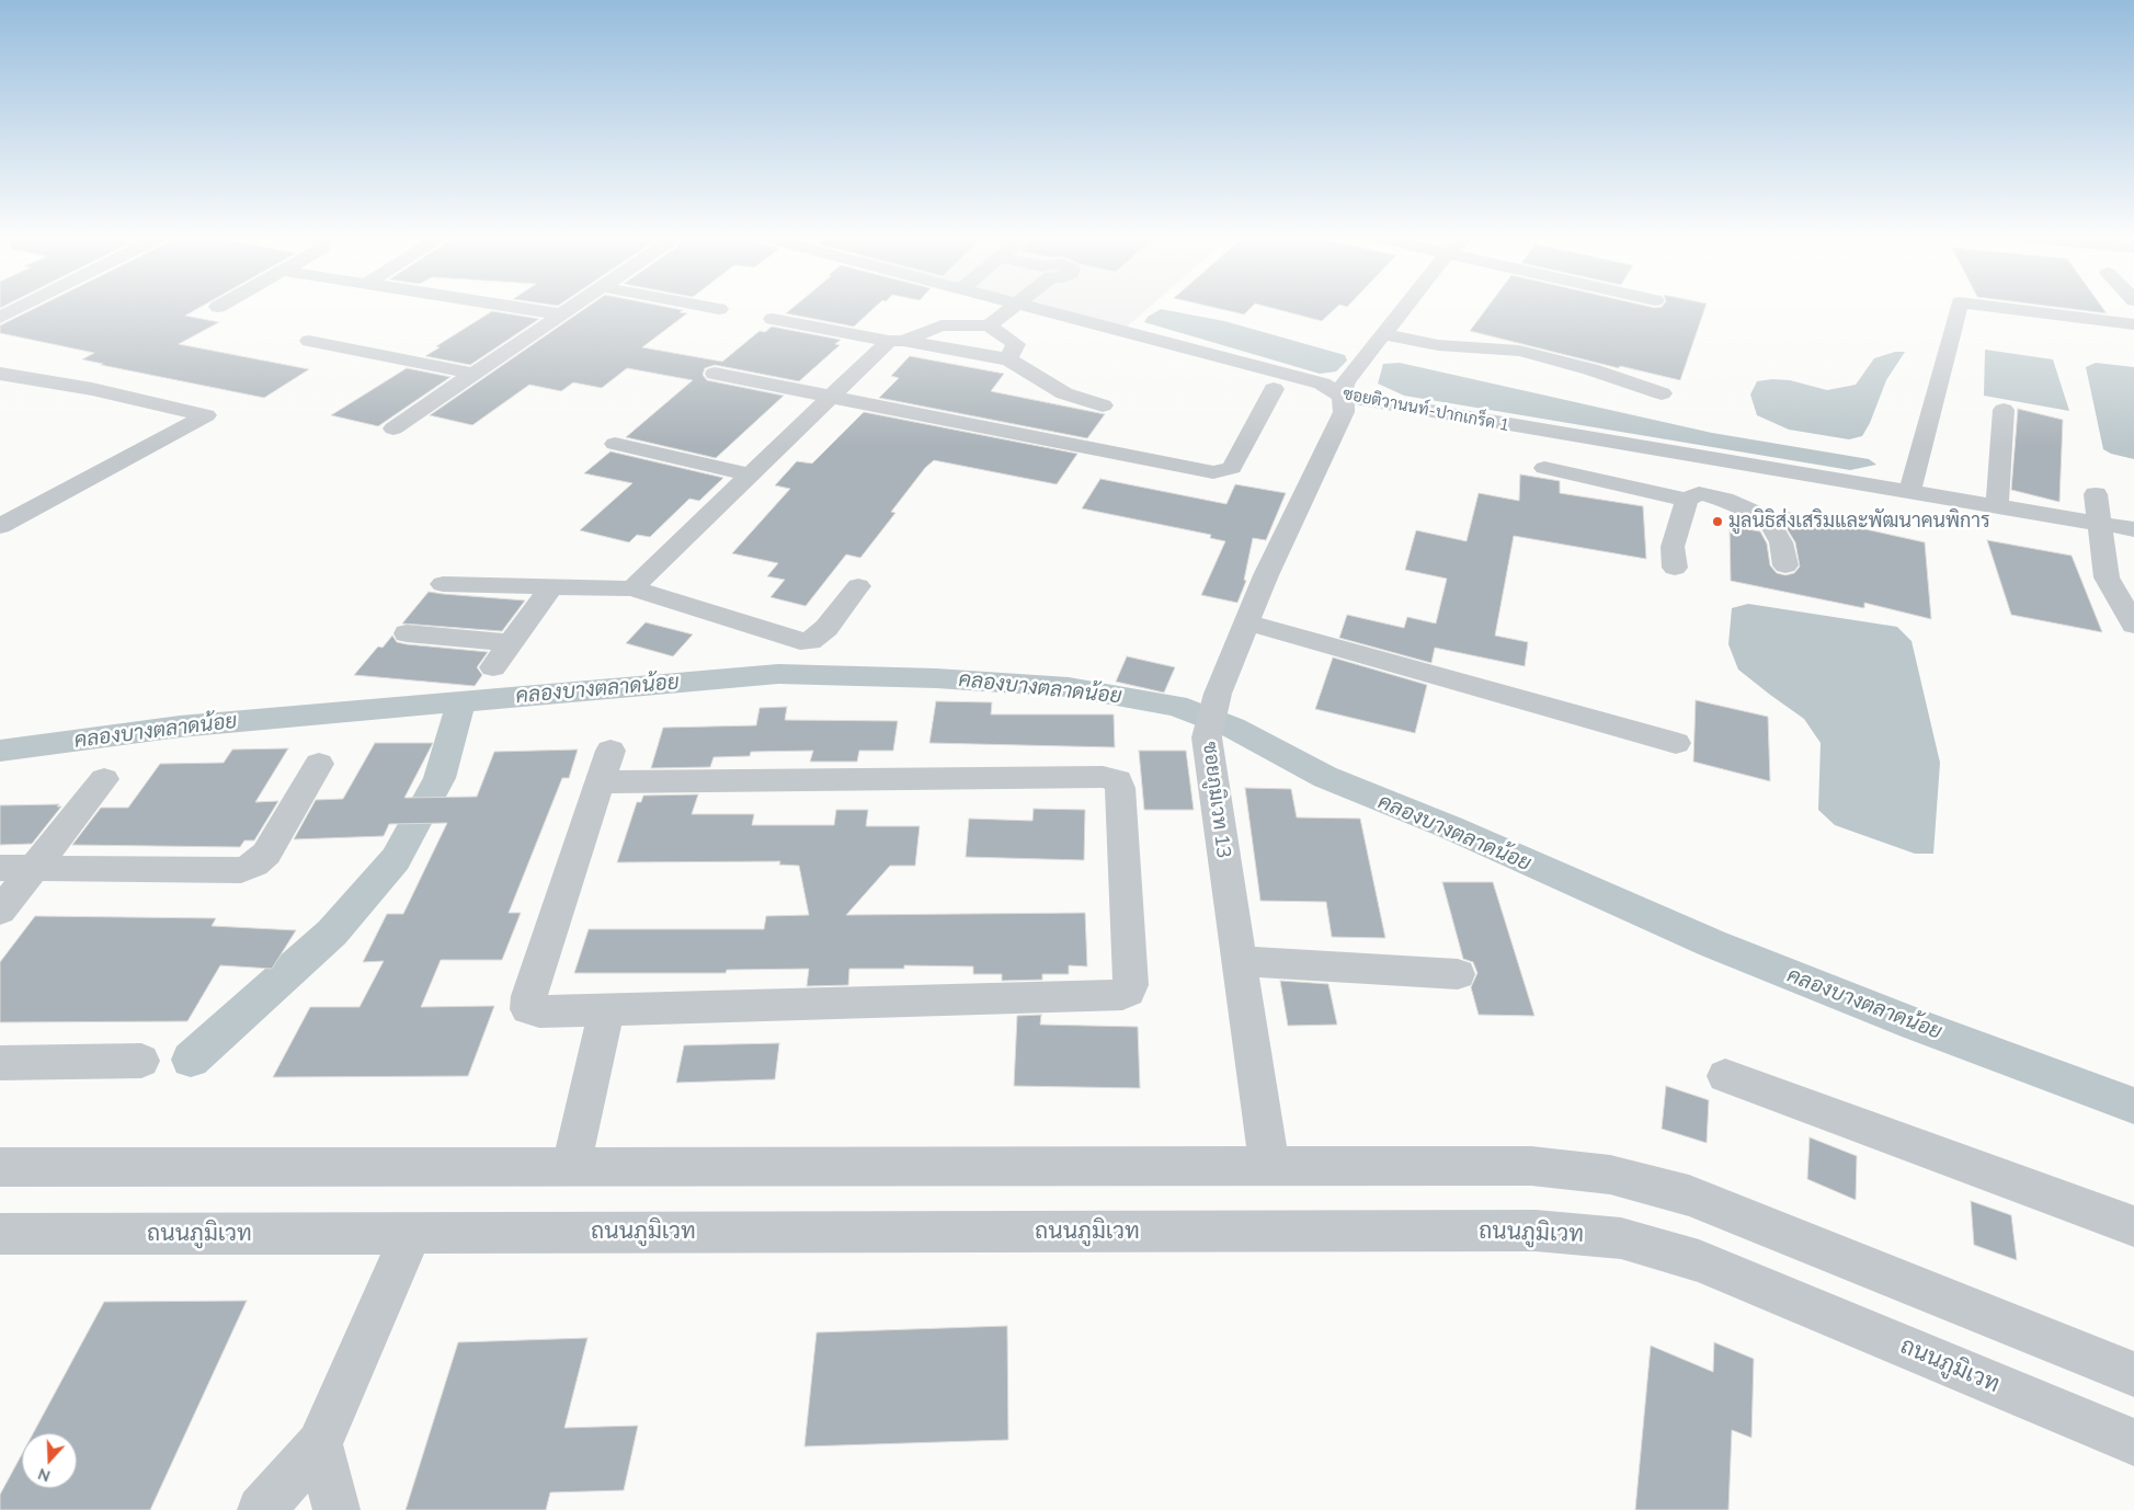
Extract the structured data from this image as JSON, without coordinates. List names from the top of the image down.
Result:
{
  "streets": {
    "street": ["ซอยติวานนท์-ปากเกร็ด 1", "ซอยภูมิเวท 13", "ถนนภูมิเวท"]
  },
  "crossings": [
    ["ซอยติวานนท์-ปากเกร็ด 1", "ซอยภูมิเวท 13"]
  ],
  "water": ["คลองบางตลาดน้อย"],
  "places": ["มูลนิธิส่งเสริมและพัฒนาคนพิการ"],
  "north": "bottom"
}
